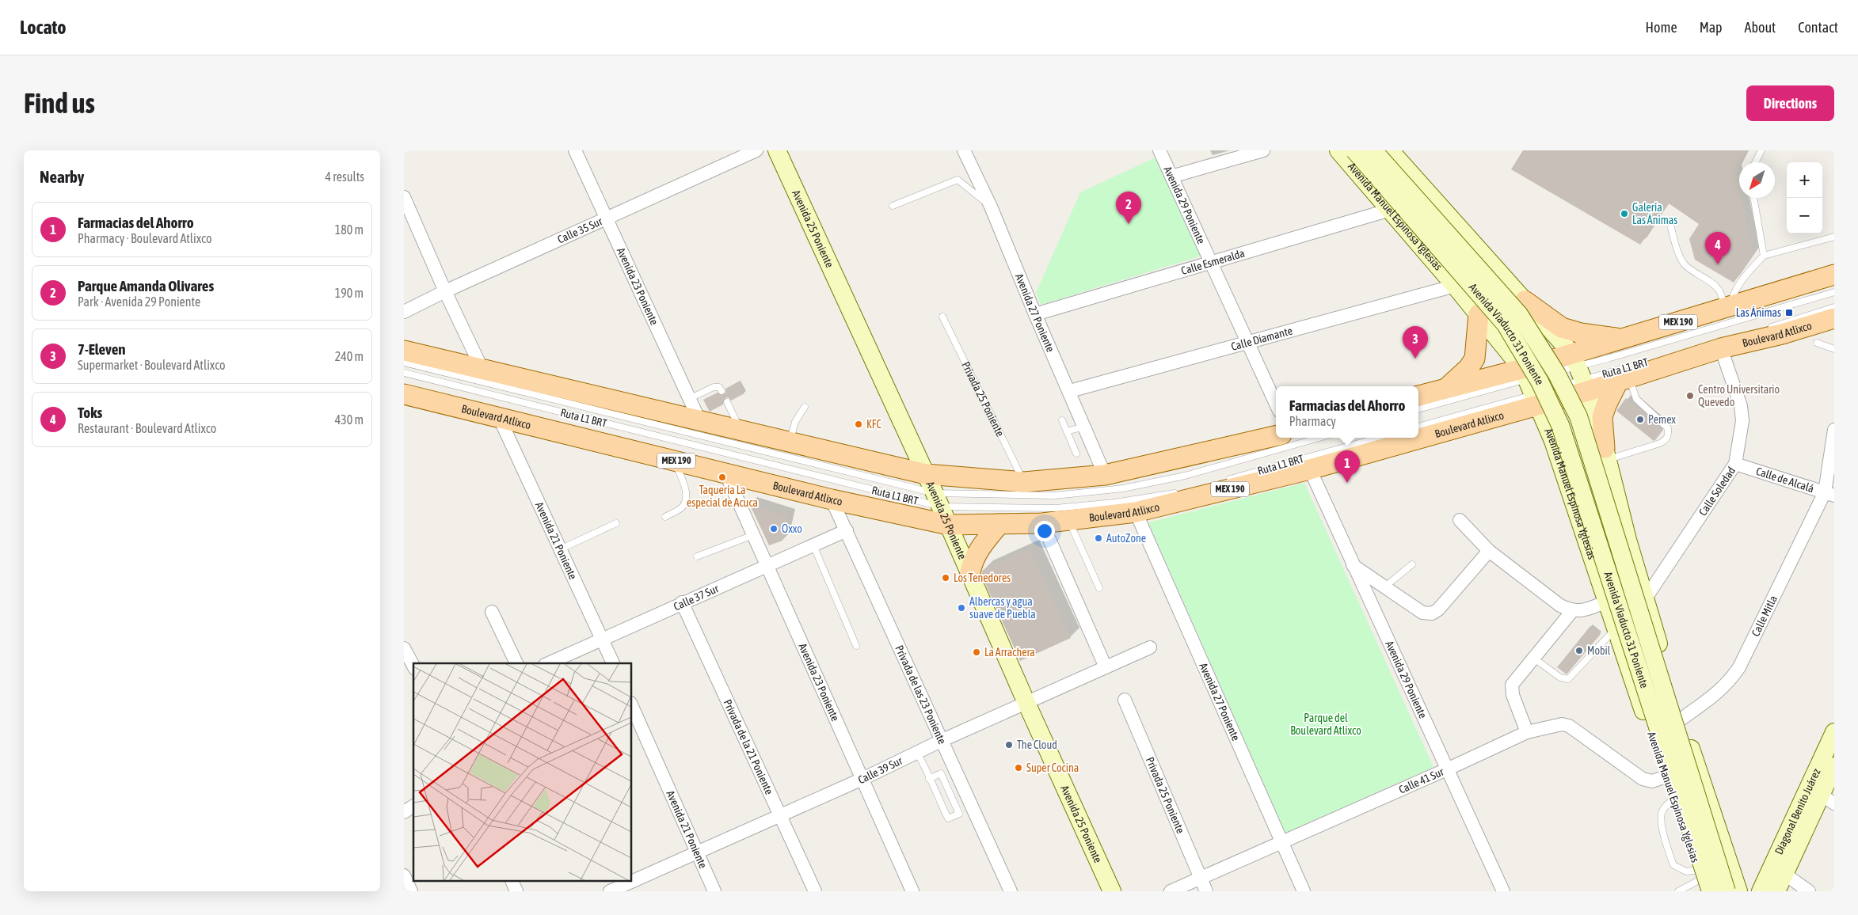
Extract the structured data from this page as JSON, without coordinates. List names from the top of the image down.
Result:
{
  "streets": {
    "main road": [
      "Avenida Manuel Espinosa Yglesias",
      "Avenida 25 Poniente",
      "MEX 190",
      "Boulevard Atlixco",
      "Avenida Viaducto 31 Poniente",
      "Diagonal Benito Juárez"
    ],
    "street": [
      "Avenida 29 Poniente",
      "Calle 35 Sur",
      "Calle Esmeralda",
      "Avenida 23 Poniente",
      "Avenida 27 Poniente",
      "Calle Diamante",
      "Privada 25 Poniente",
      "Calle de Alcalá",
      "Calle Soledad",
      "Avenida 21 Poniente",
      "Calle 37 Sur",
      "Calle Mitla",
      "Privada de las 23 Poniente",
      "Privada de la 21 Poniente",
      "Calle 39 Sur",
      "Calle 41 Sur"
    ],
    "lane": ["Ruta L1 BRT"]
  },
  "crossings": [
    ["Avenida 29 Poniente", "Calle Esmeralda"],
    ["Avenida 29 Poniente", "Boulevard Atlixco"],
    ["Avenida 29 Poniente", "Calle Diamante"],
    ["Avenida 29 Poniente", "Calle 41 Sur"],
    ["Avenida Manuel Espinosa Yglesias", "Calle Esmeralda"],
    ["Avenida Manuel Espinosa Yglesias", "Boulevard Atlixco"],
    ["Avenida Manuel Espinosa Yglesias", "Avenida Viaducto 31 Poniente"],
    ["Avenida Manuel Espinosa Yglesias", "Calle Diamante"],
    ["Avenida Manuel Espinosa Yglesias", "Calle 41 Sur"],
    ["Avenida 25 Poniente", "Boulevard Atlixco"],
    ["Avenida 25 Poniente", "Ruta L1 BRT"],
    ["Avenida 25 Poniente", "Calle 39 Sur"],
    ["Calle 35 Sur", "Avenida 23 Poniente"],
    ["Calle Esmeralda", "Avenida 27 Poniente"],
    ["Avenida 23 Poniente", "Boulevard Atlixco"],
    ["Avenida 23 Poniente", "Calle 37 Sur"],
    ["Avenida 23 Poniente", "Calle 39 Sur"],
    ["Avenida 27 Poniente", "Boulevard Atlixco"],
    ["Avenida 27 Poniente", "Calle Diamante"],
    ["Avenida 27 Poniente", "Calle 41 Sur"],
    ["Boulevard Atlixco", "Ruta L1 BRT"],
    ["Boulevard Atlixco", "Calle Soledad"],
    ["Boulevard Atlixco", "Avenida 21 Poniente"],
    ["Boulevard Atlixco", "Privada de las 23 Poniente"],
    ["Privada 25 Poniente", "Calle 41 Sur"],
    ["Calle de Alcalá", "Calle Soledad"],
    ["Calle de Alcalá", "Calle Mitla"],
    ["Avenida 21 Poniente", "Calle 37 Sur"],
    ["Avenida 21 Poniente", "Calle 39 Sur"],
    ["Calle 37 Sur", "Privada de las 23 Poniente"],
    ["Calle 37 Sur", "Privada de la 21 Poniente"],
    ["Privada de las 23 Poniente", "Calle 39 Sur"],
    ["Privada de la 21 Poniente", "Calle 39 Sur"]
  ],
  "parks": ["Parque del Boulevard Atlixco"],
  "places": {
    "other": [
      "Galería Las Ánimas",
      "Centro Universitario Quevedo",
      "Pemex",
      "KFC",
      "Taquería La especial de Acuca",
      "Oxxo",
      "AutoZone",
      "Los Tenedores",
      "Albercas y agua suave de Puebla",
      "Mobil",
      "La Arrachera",
      "The Cloud",
      "Super Cocina"
    ],
    "transit": ["Las Ánimas"]
  },
  "north": "bottom left",
  "page": {
    "header": "Locato",
    "nav": [
      "Home",
      "Map",
      "About",
      "Contact"
    ],
    "buttons": "Directions",
    "title": "Find us",
    "heading": ["Nearby", "4 results"],
    "map_buttons": ["+", "−"],
    "pins": [
      "2",
      "4",
      "3",
      "1"
    ],
    "list": [
      {
        "mark": "1",
        "name": "Farmacias del Ahorro",
        "note": "Pharmacy · Boulevard Atlixco",
        "value": "180 m"
      },
      {
        "mark": "2",
        "name": "Parque Amanda Olivares",
        "note": "Park · Avenida 29 Poniente",
        "value": "190 m"
      },
      {
        "mark": "3",
        "name": "7-Eleven",
        "note": "Supermarket · Boulevard Atlixco",
        "value": "240 m"
      },
      {
        "mark": "4",
        "name": "Toks",
        "note": "Restaurant · Boulevard Atlixco",
        "value": "430 m"
      }
    ],
    "popup": ["Farmacias del Ahorro", "Pharmacy"]
  }
}
